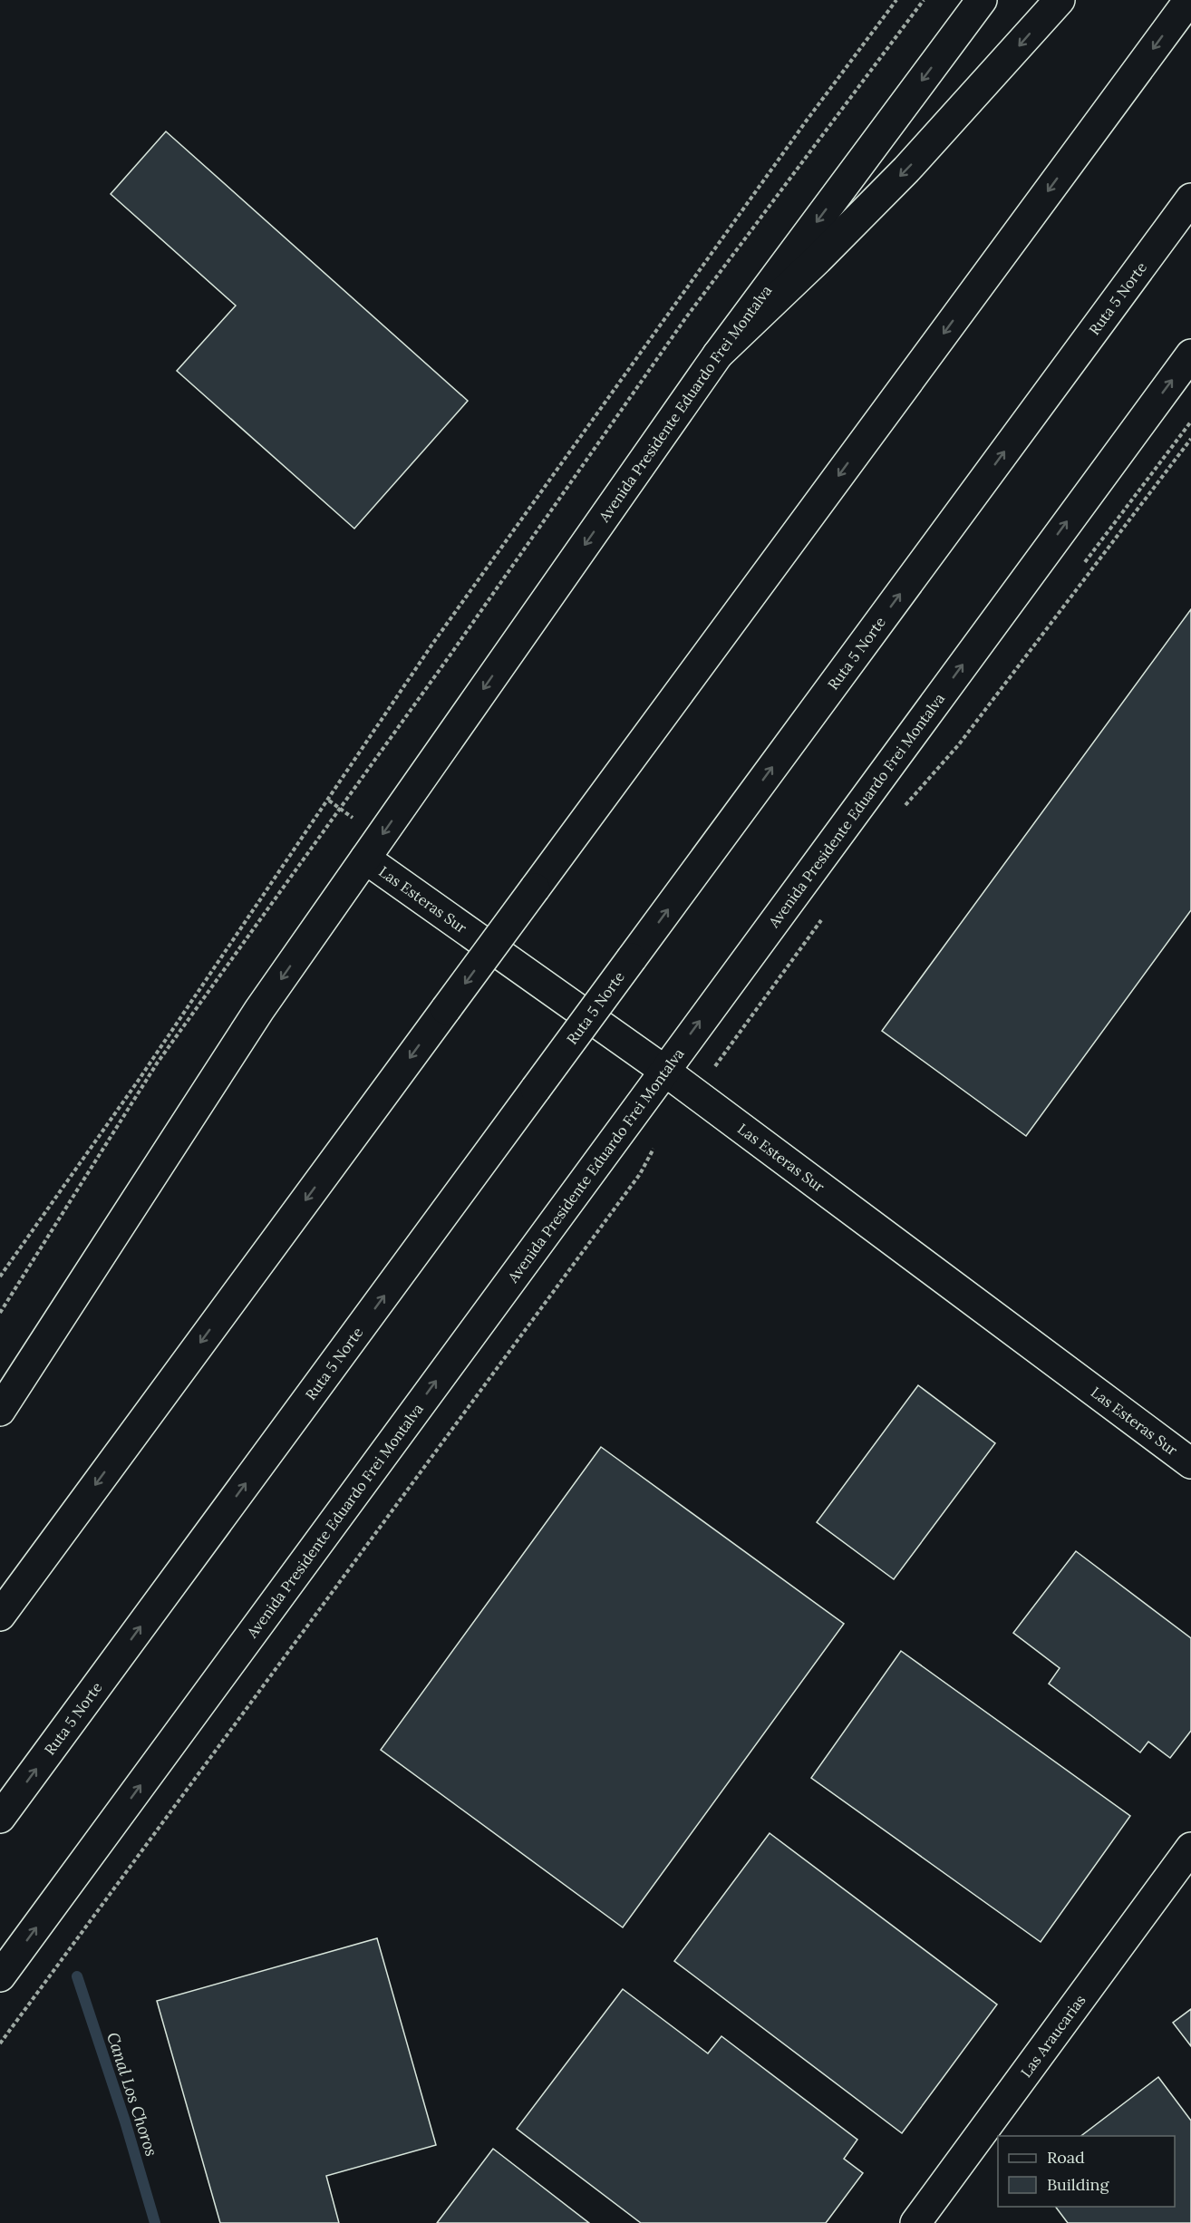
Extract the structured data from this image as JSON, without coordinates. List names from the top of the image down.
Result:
{
  "streets": {
    "main road": [
      "Ruta 5 Norte",
      "Avenida Presidente Eduardo Frei Montalva",
      "Las Esteras Sur",
      "Las Araucarias"
    ]
  },
  "crossings": [
    ["Avenida Presidente Eduardo Frei Montalva", "Las Esteras Sur"]
  ],
  "water": ["Canal Los Choros"],
  "legend": ["Road", "Building"]
}
